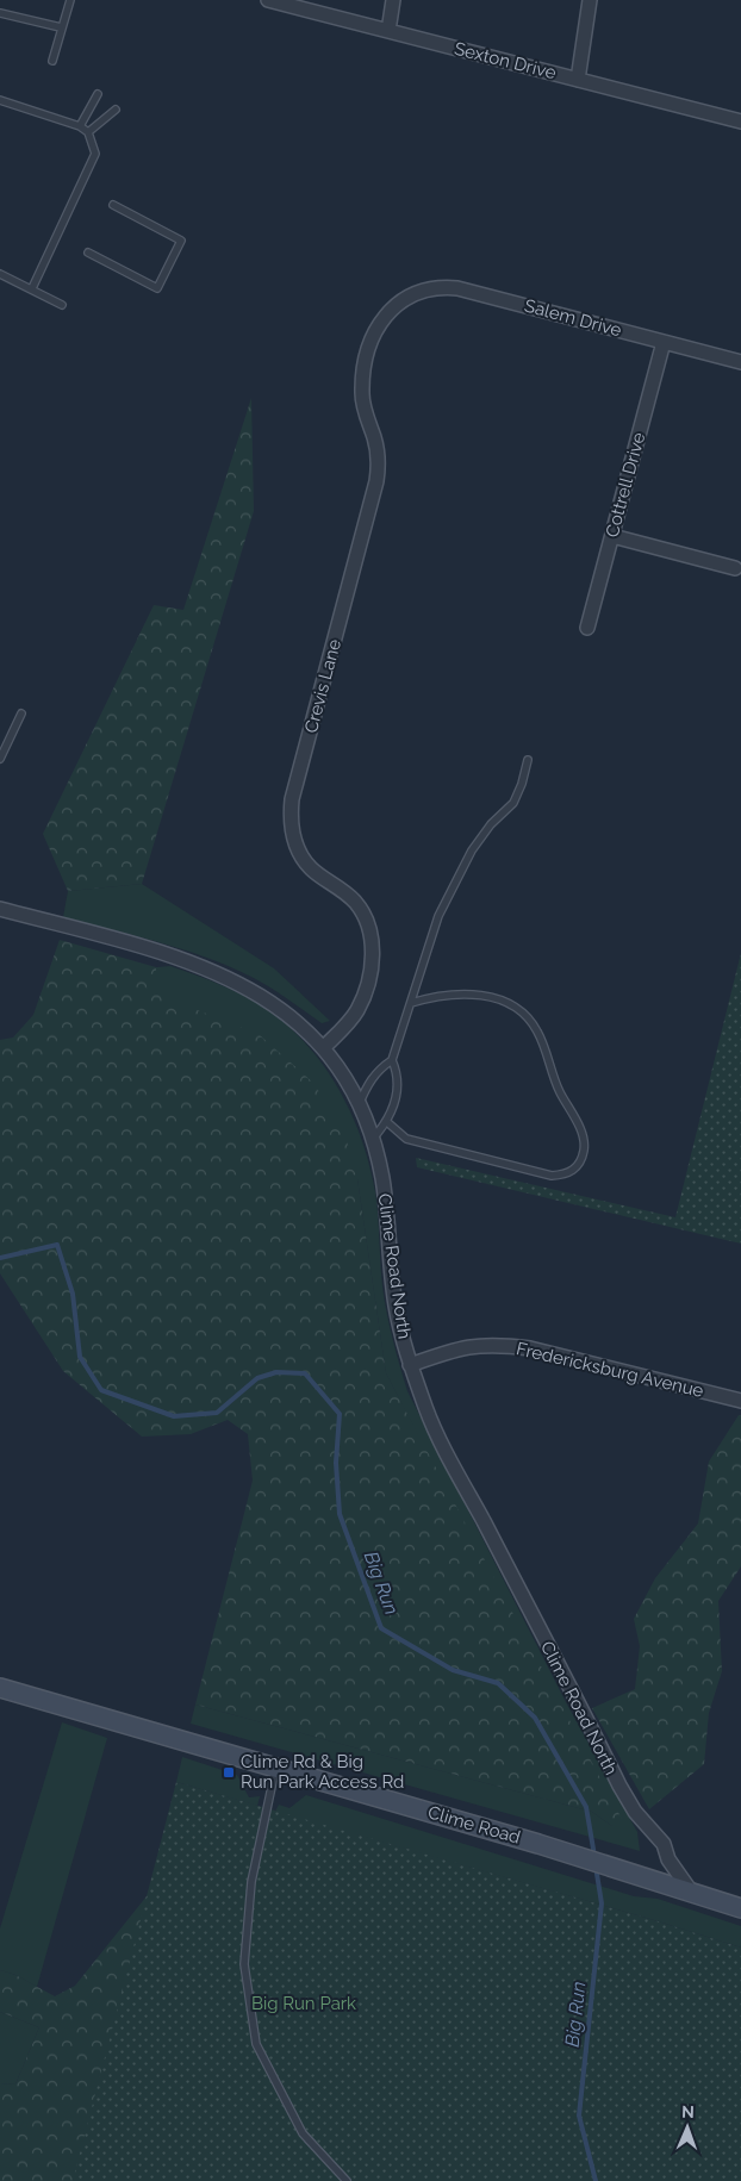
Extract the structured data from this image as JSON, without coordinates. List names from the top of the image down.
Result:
{
  "streets": {
    "main road": ["Clime Road"],
    "street": [
      "Sexton Drive",
      "Salem Drive",
      "Cottrell Drive",
      "Crevis Lane",
      "Clime Road North",
      "Fredericksburg Avenue"
    ]
  },
  "crossings": [
    ["Salem Drive", "Cottrell Drive"],
    ["Salem Drive", "Crevis Lane"],
    ["Crevis Lane", "Clime Road North"],
    ["Clime Road North", "Fredericksburg Avenue"],
    ["Clime Road North", "Clime Road"]
  ],
  "water": ["Big Run"],
  "parks": ["Big Run Park"],
  "places": {
    "transit": ["Clime Rd & Big Run Park Access Rd"]
  },
  "north": "top"
}
